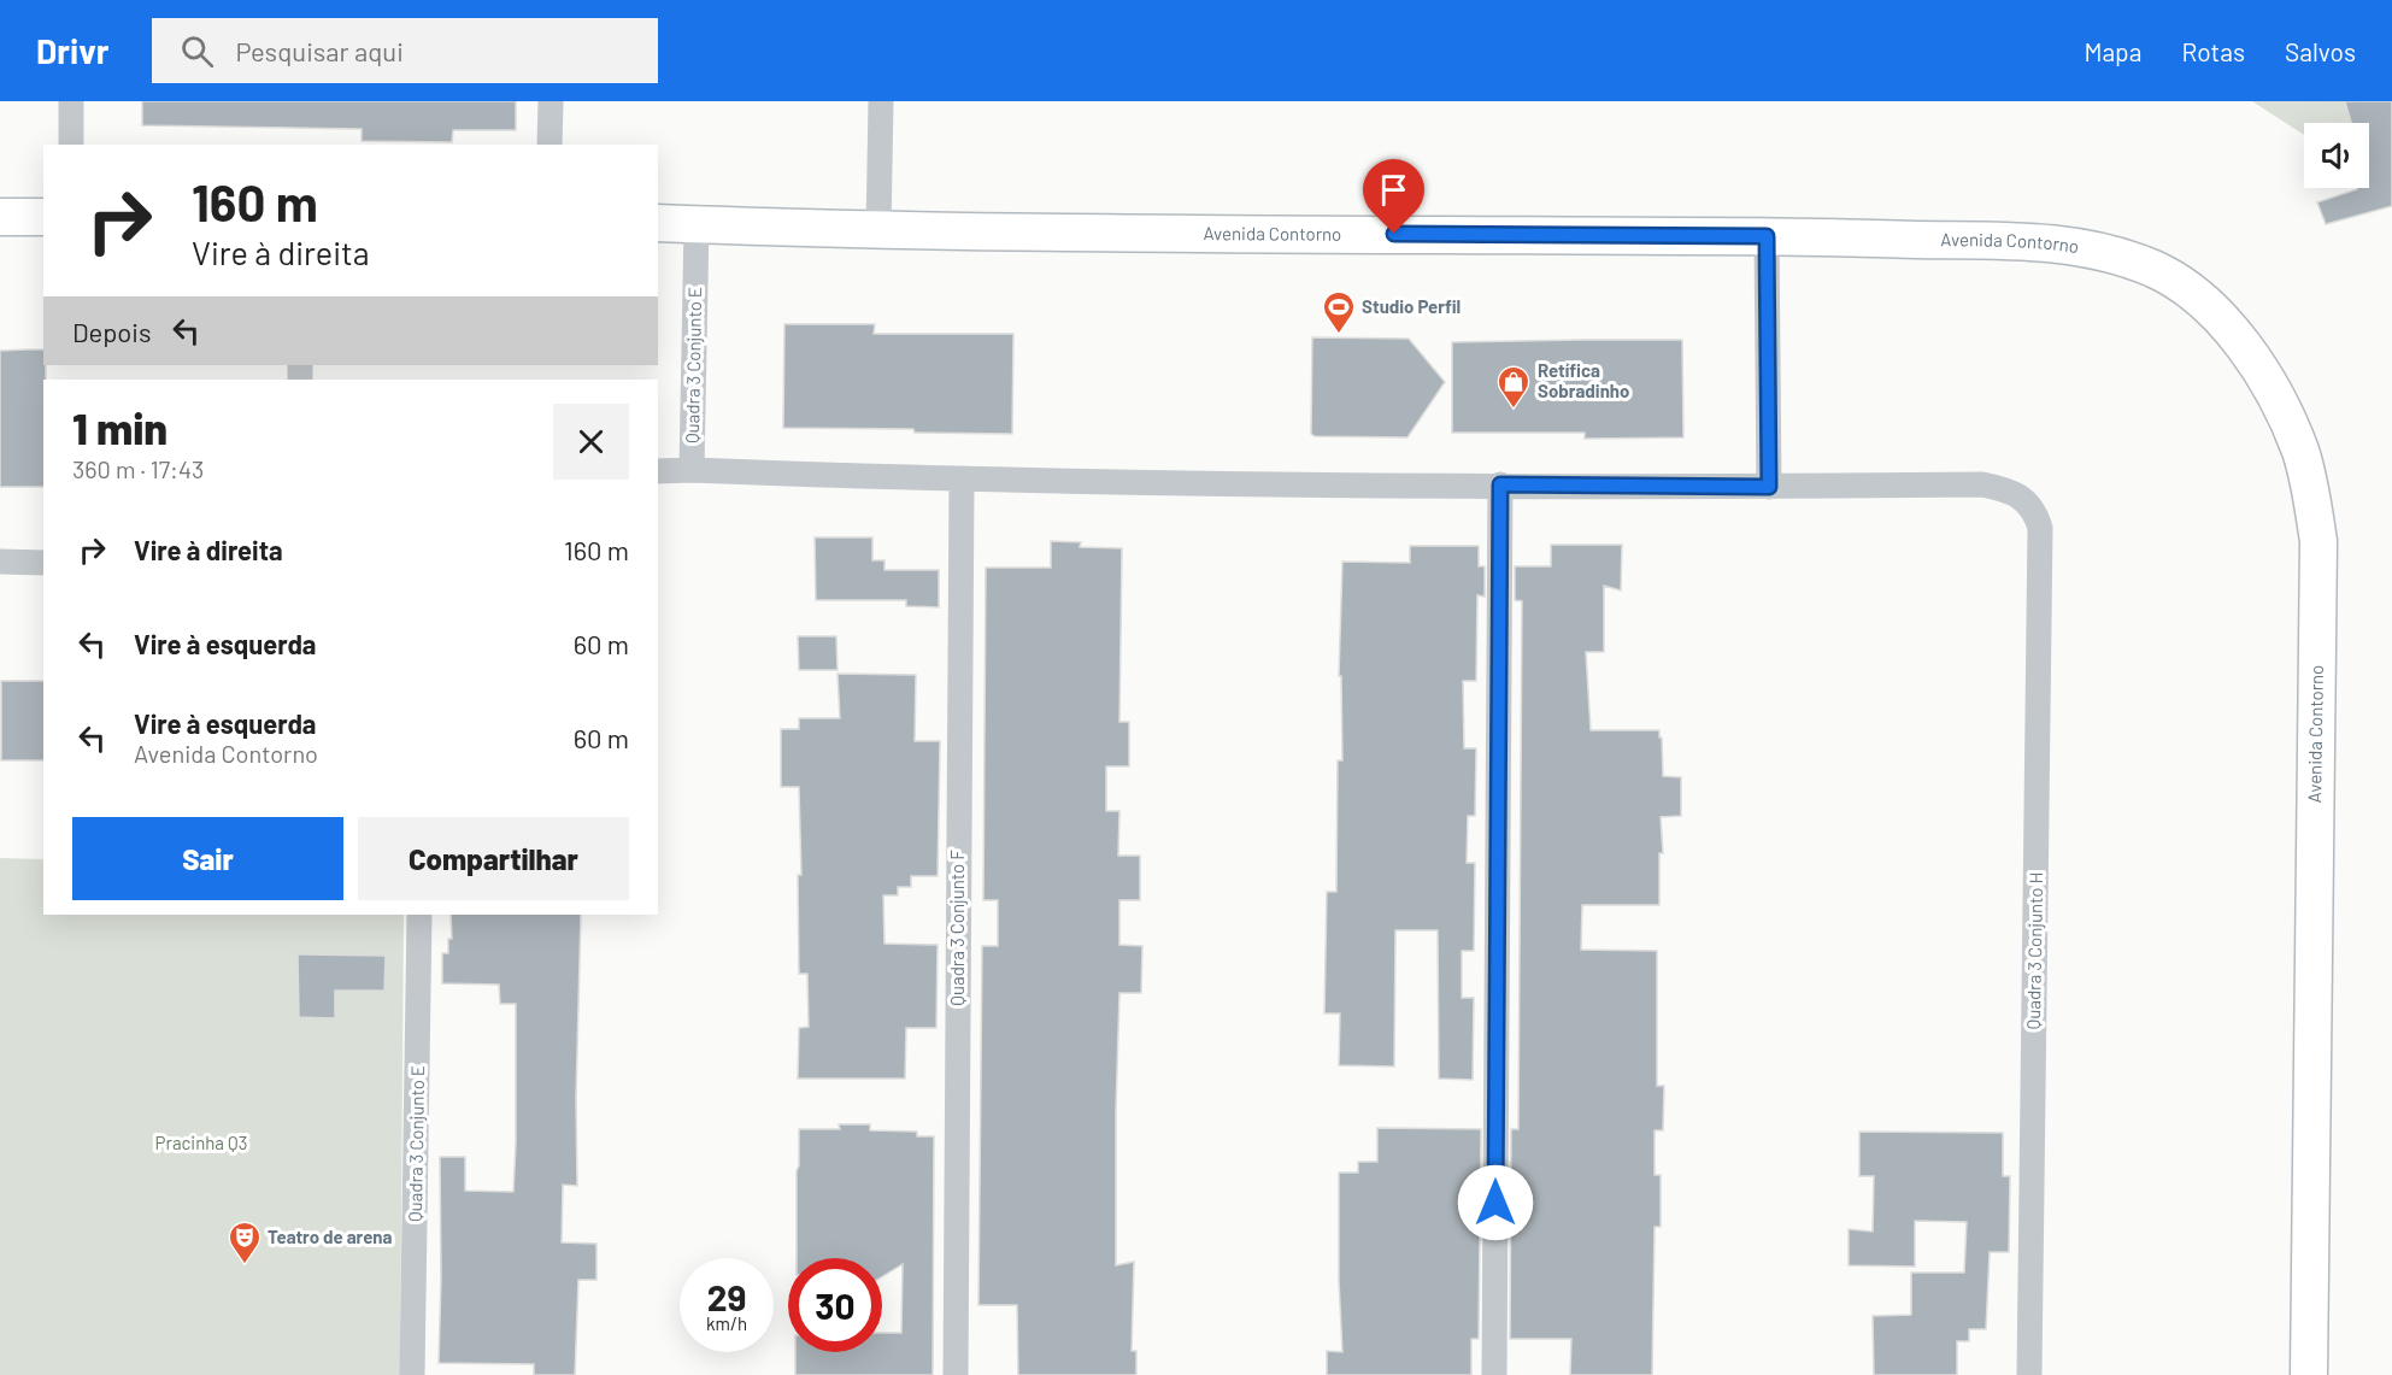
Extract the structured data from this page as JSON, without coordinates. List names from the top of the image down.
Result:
{
  "streets": {
    "main road": ["Avenida Contorno"],
    "street": ["Quadra 3 Conjunto E", "Quadra 3 Conjunto F", "Quadra 3 Conjunto H"]
  },
  "crossings": [
    ["Avenida Contorno", "Quadra 3 Conjunto E"]
  ],
  "parks": ["Pracinha Q3"],
  "places": {
    "sports": ["Studio Perfil"],
    "shop": ["Retífica Sobradinho"],
    "theatre": ["Teatro de arena"]
  },
  "page": {
    "header": "Drivr",
    "search": "Pesquisar aqui",
    "nav": ["Mapa", "Rotas", "Salvos"],
    "turn": ["160 m", "Vire à direita"],
    "then": "Depois",
    "heading": ["1 min", "360 m · 17:43"],
    "list": [
      {
        "name": "Vire à direita",
        "value": "160 m"
      },
      {
        "name": "Vire à esquerda",
        "value": "60 m"
      },
      {
        "name": "Vire à esquerda",
        "note": "Avenida Contorno",
        "value": "60 m"
      }
    ],
    "buttons": ["Sair", "Compartilhar"],
    "speed": "29 km/h",
    "limit": "30"
  }
}
